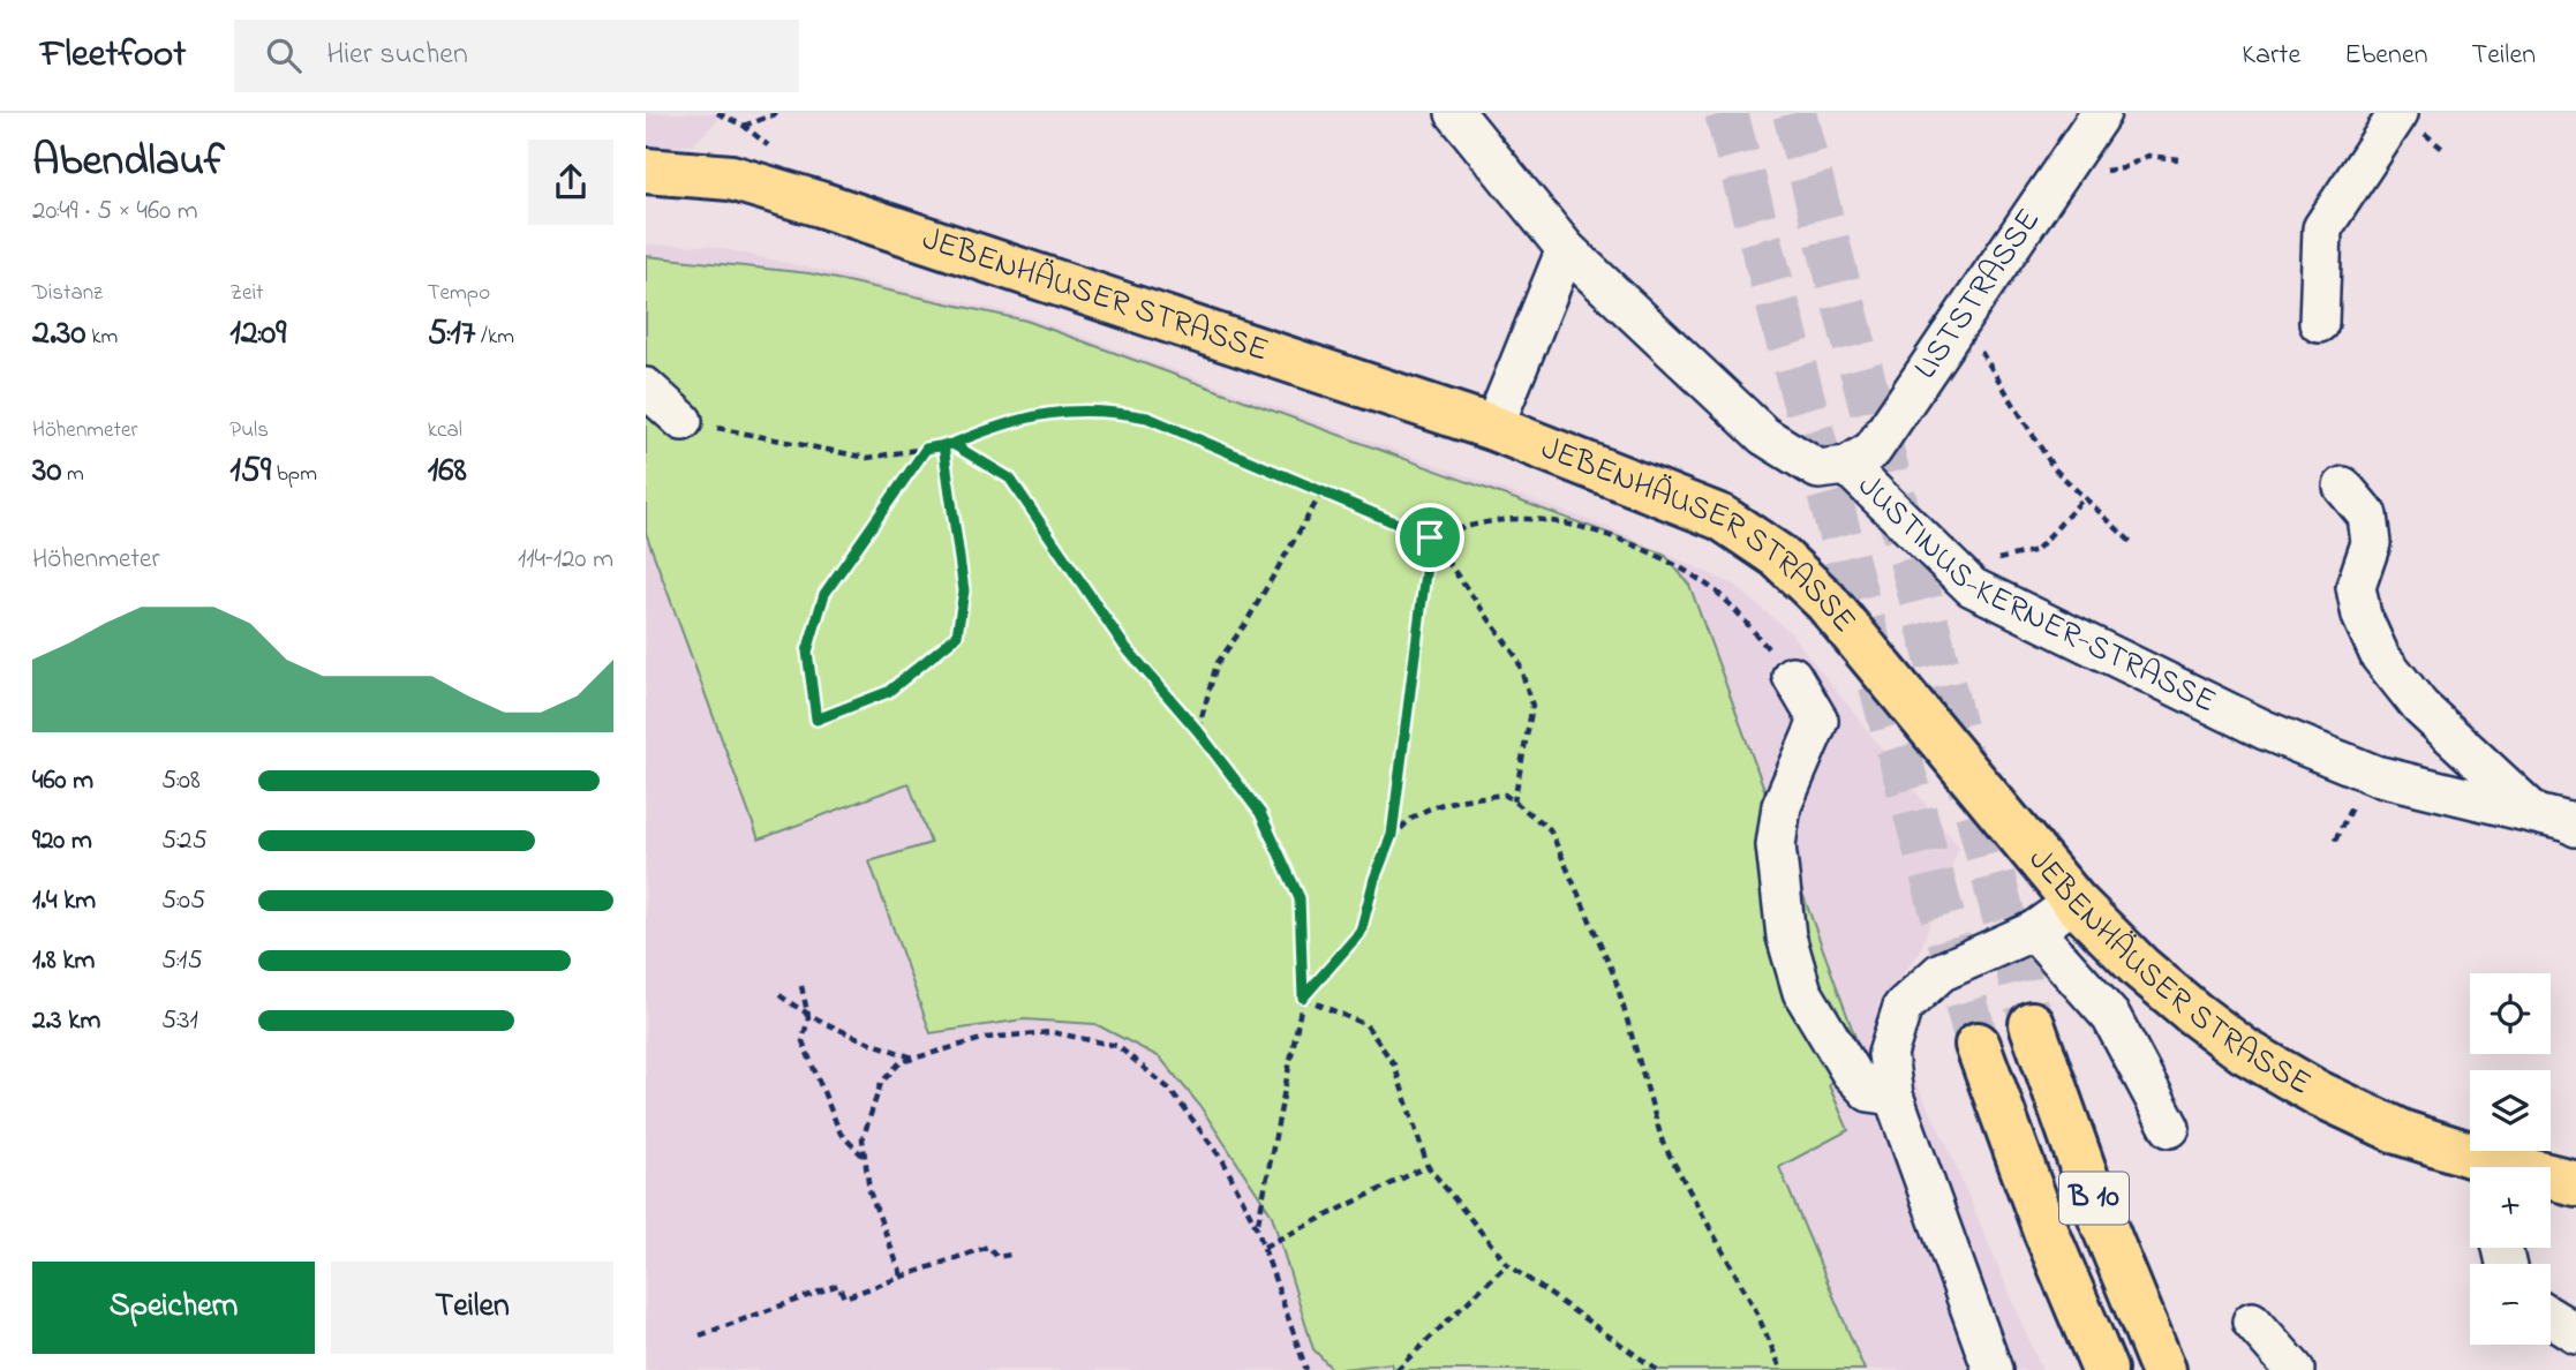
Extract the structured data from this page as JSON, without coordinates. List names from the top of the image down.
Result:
{
  "streets": {
    "main road": ["JEBENHÄUSER STRASSE", "B 10"],
    "street": ["LISTSTRASSE", "JUSTINUS-KERNER-STRASSE"]
  },
  "crossings": [
    ["LISTSTRASSE", "JUSTINUS-KERNER-STRASSE"]
  ],
  "page": {
    "header": "Fleetfoot",
    "search": "Hier suchen",
    "nav": ["Karte", "Ebenen", "Teilen"],
    "heading": ["Abendlauf", "20:49 · 5 × 460 m"],
    "stats": [
      ["Distanz", "2.30 km"],
      ["Zeit", "12:09"],
      ["Tempo", "5:17 /km"],
      ["Höhenmeter", "30 m"],
      ["Puls", "159 bpm"],
      ["kcal", "168"]
    ],
    "chart": ["Höhenmeter", "114–120 m"],
    "list": [
      {
        "name": "460 m",
        "note": "5:08"
      },
      {
        "name": "920 m",
        "note": "5:25"
      },
      {
        "name": "1.4 km",
        "note": "5:05"
      },
      {
        "name": "1.8 km",
        "note": "5:15"
      },
      {
        "name": "2.3 km",
        "note": "5:31"
      }
    ],
    "map_buttons": ["+", "−"],
    "buttons": ["Speichern", "Teilen"]
  }
}
